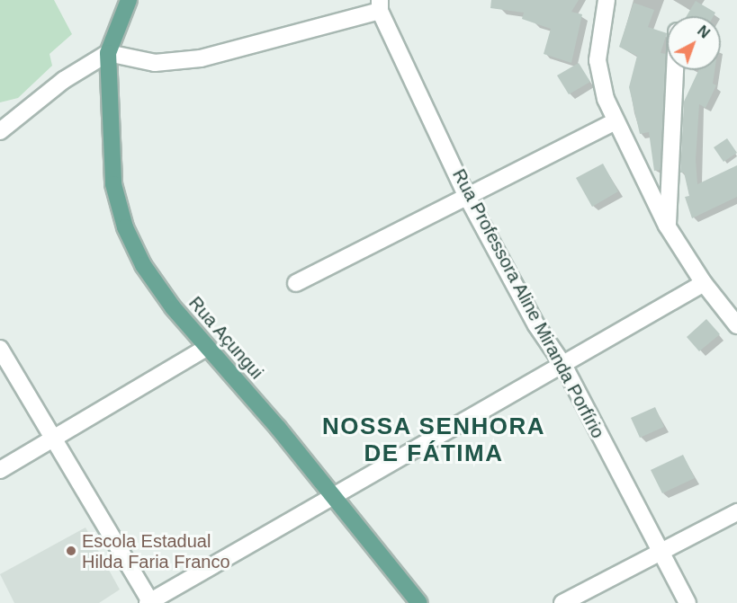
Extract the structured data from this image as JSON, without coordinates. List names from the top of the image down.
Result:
{
  "streets": {
    "main road": ["Rua Açungui"],
    "street": ["Rua Professora Aline Miranda Porfírio"]
  },
  "districts": ["NOSSA SENHORA DE FÁTIMA"],
  "places": ["Escola Estadual Hilda Faria Franco"],
  "north": "top right"
}
